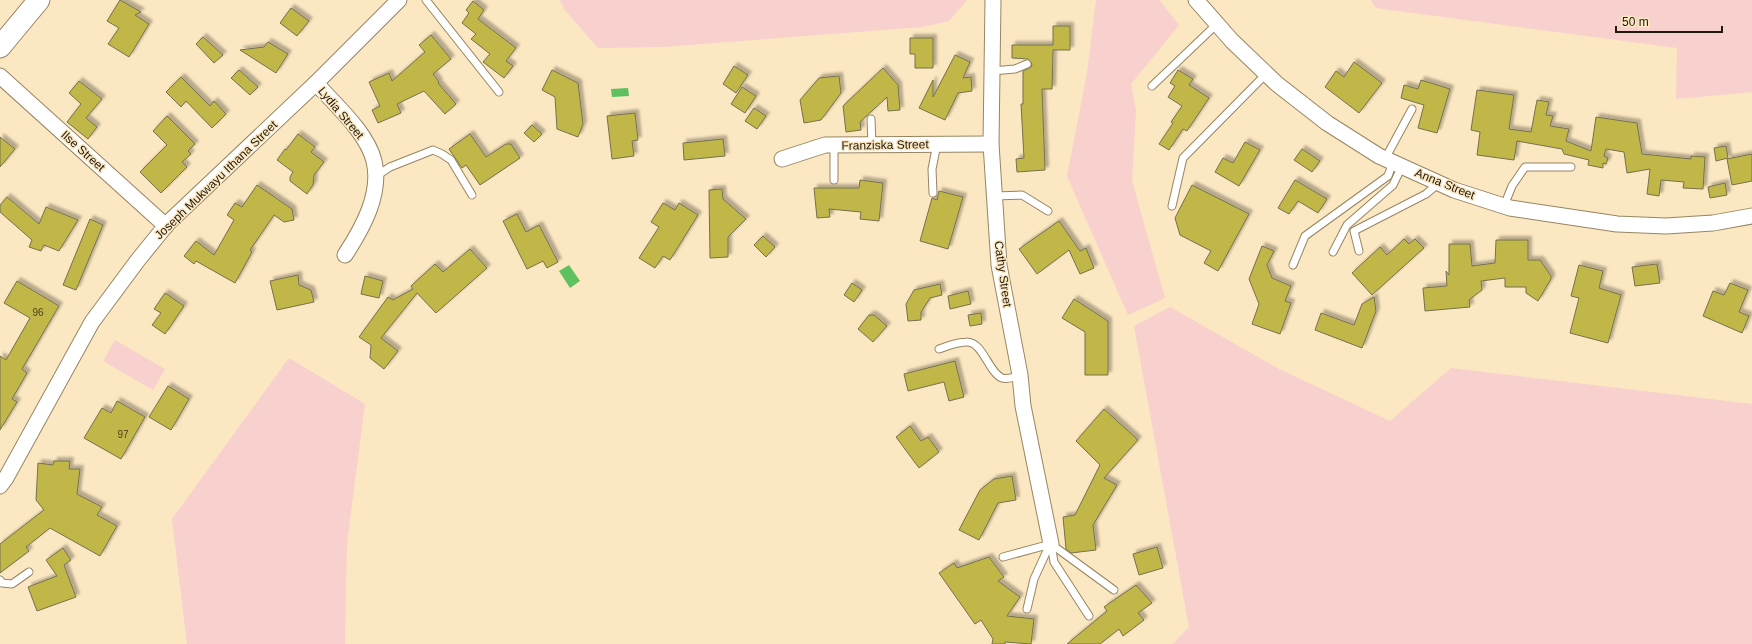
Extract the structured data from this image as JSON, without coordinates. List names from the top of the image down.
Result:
{
  "streets": {
    "street": [
      "Lydia Street",
      "Franziska Street",
      "Ilse Street",
      "Joseph Mukwayu Ithana Street",
      "Anna Street",
      "Cathy Street"
    ]
  },
  "crossings": [
    ["Lydia Street", "Joseph Mukwayu Ithana Street"],
    ["Franziska Street", "Cathy Street"],
    ["Ilse Street", "Joseph Mukwayu Ithana Street"]
  ],
  "house_numbers": ["96", "97"],
  "scale_bar": "50 m"
}
